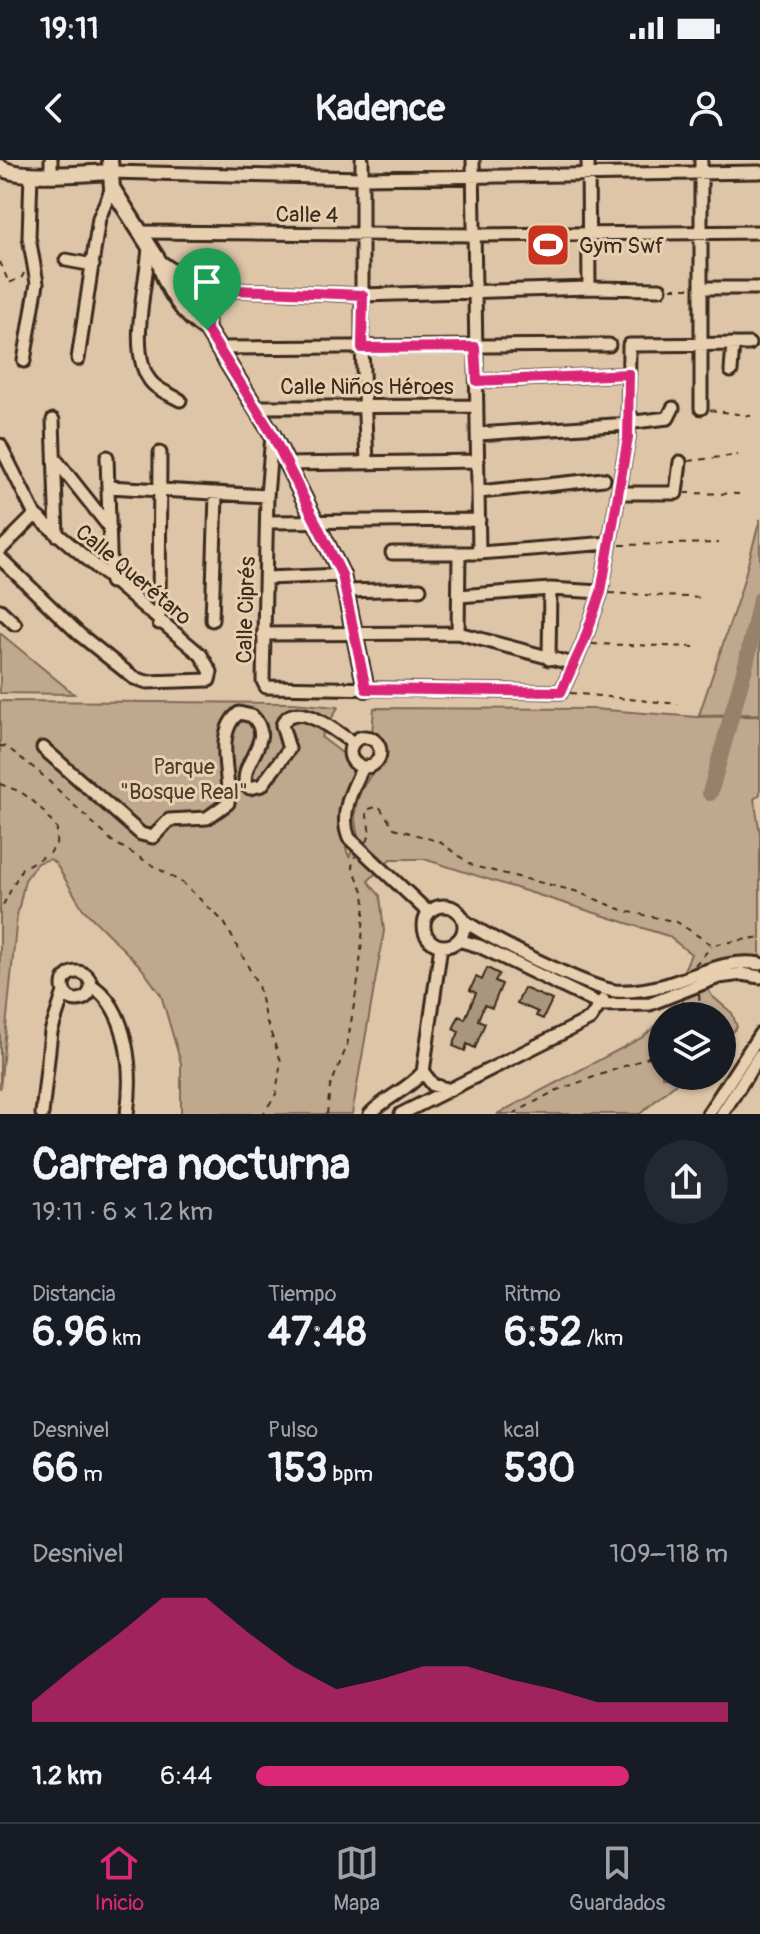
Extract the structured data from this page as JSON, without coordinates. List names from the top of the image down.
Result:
{
  "streets": {
    "street": [
      "Calle 4",
      "Calle Niños Héroes",
      "Calle Querétaro",
      "Calle Ciprés"
    ]
  },
  "parks": ["Parque \"Bosque Real\""],
  "places": {
    "sports": ["Gym Swf"]
  },
  "page": {
    "status": "19:11",
    "header": "Kadence",
    "heading": ["Carrera nocturna", "19:11 · 6 × 1.2 km"],
    "stats": [
      ["Distancia", "6.96 km"],
      ["Tiempo", "47:48"],
      ["Ritmo", "6:52 /km"],
      ["Desnivel", "66 m"],
      ["Pulso", "153 bpm"],
      ["kcal", "530"]
    ],
    "chart": ["Desnivel", "109–118 m"],
    "list": [
      {
        "name": "1.2 km",
        "note": "6:44"
      }
    ],
    "tabs": ["Inicio", "Mapa", "Guardados"]
  }
}
